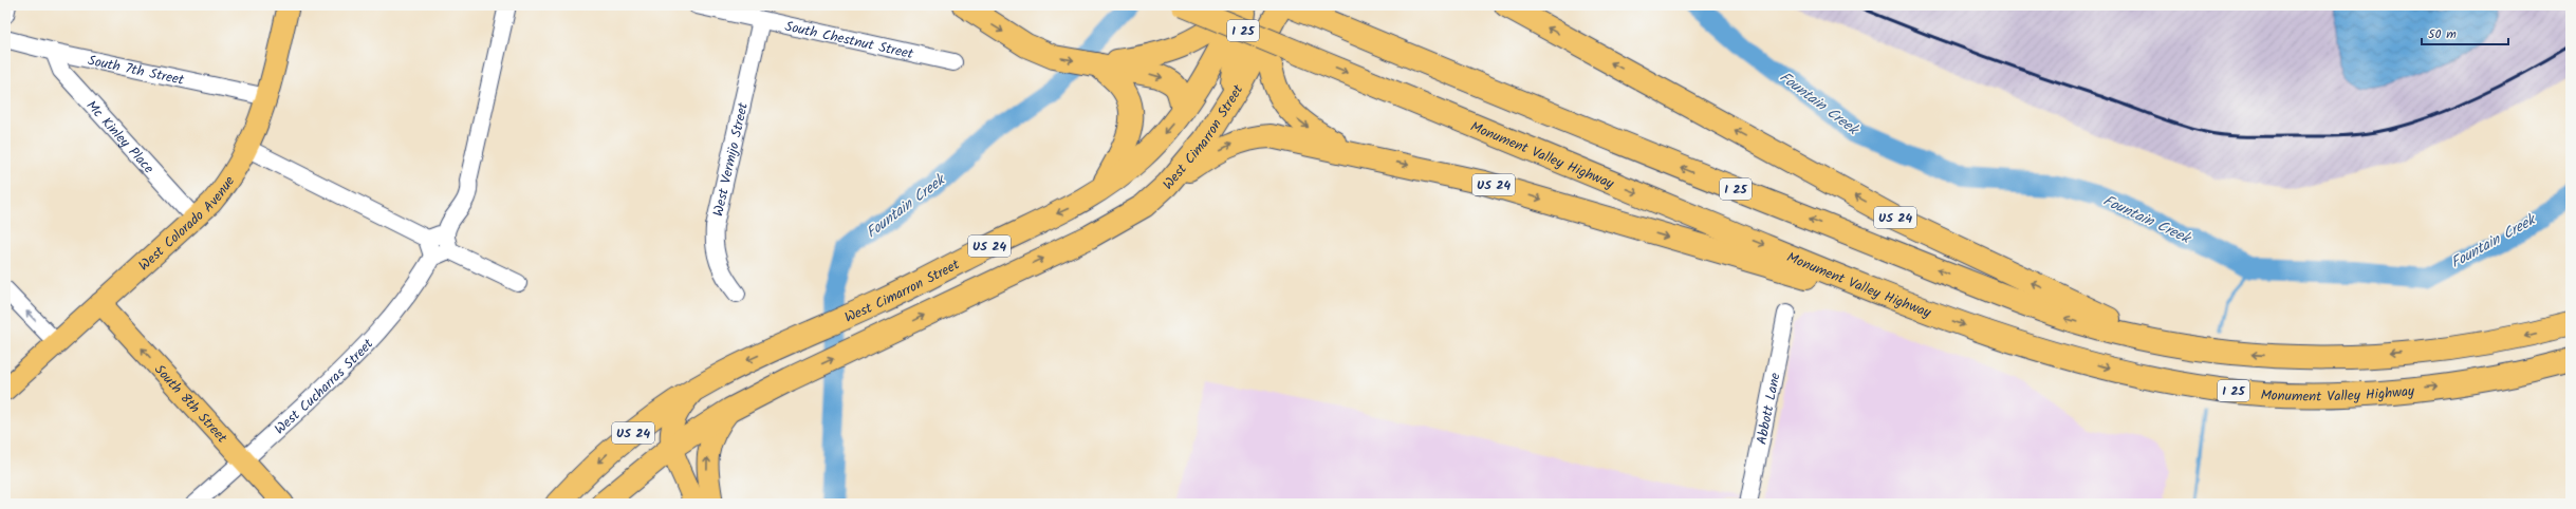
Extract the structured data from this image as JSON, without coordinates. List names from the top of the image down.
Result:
{
  "streets": {
    "highway": [
      "I 25",
      "West Cimarron Street",
      "Monument Valley Highway",
      "US 24"
    ],
    "main road": ["West Colorado Avenue", "South 8th Street"],
    "street": [
      "South Chestnut Street",
      "South 7th Street",
      "Mc Kinley Place",
      "West Vermijo Street",
      "West Cucharras Street",
      "Abbott Lane"
    ]
  },
  "crossings": [
    ["I 25", "West Cimarron Street"],
    ["I 25", "US 24"],
    ["South Chestnut Street", "West Vermijo Street"],
    ["South 7th Street", "Mc Kinley Place"],
    ["South 7th Street", "West Colorado Avenue"],
    ["West Cimarron Street", "US 24"],
    ["Mc Kinley Place", "West Colorado Avenue"],
    ["Monument Valley Highway", "US 24"],
    ["West Colorado Avenue", "South 8th Street"],
    ["West Cucharras Street", "South 8th Street"]
  ],
  "one_way": ["South 8th Street"],
  "water": ["Fountain Creek"],
  "scale_bar": "50 m"
}
